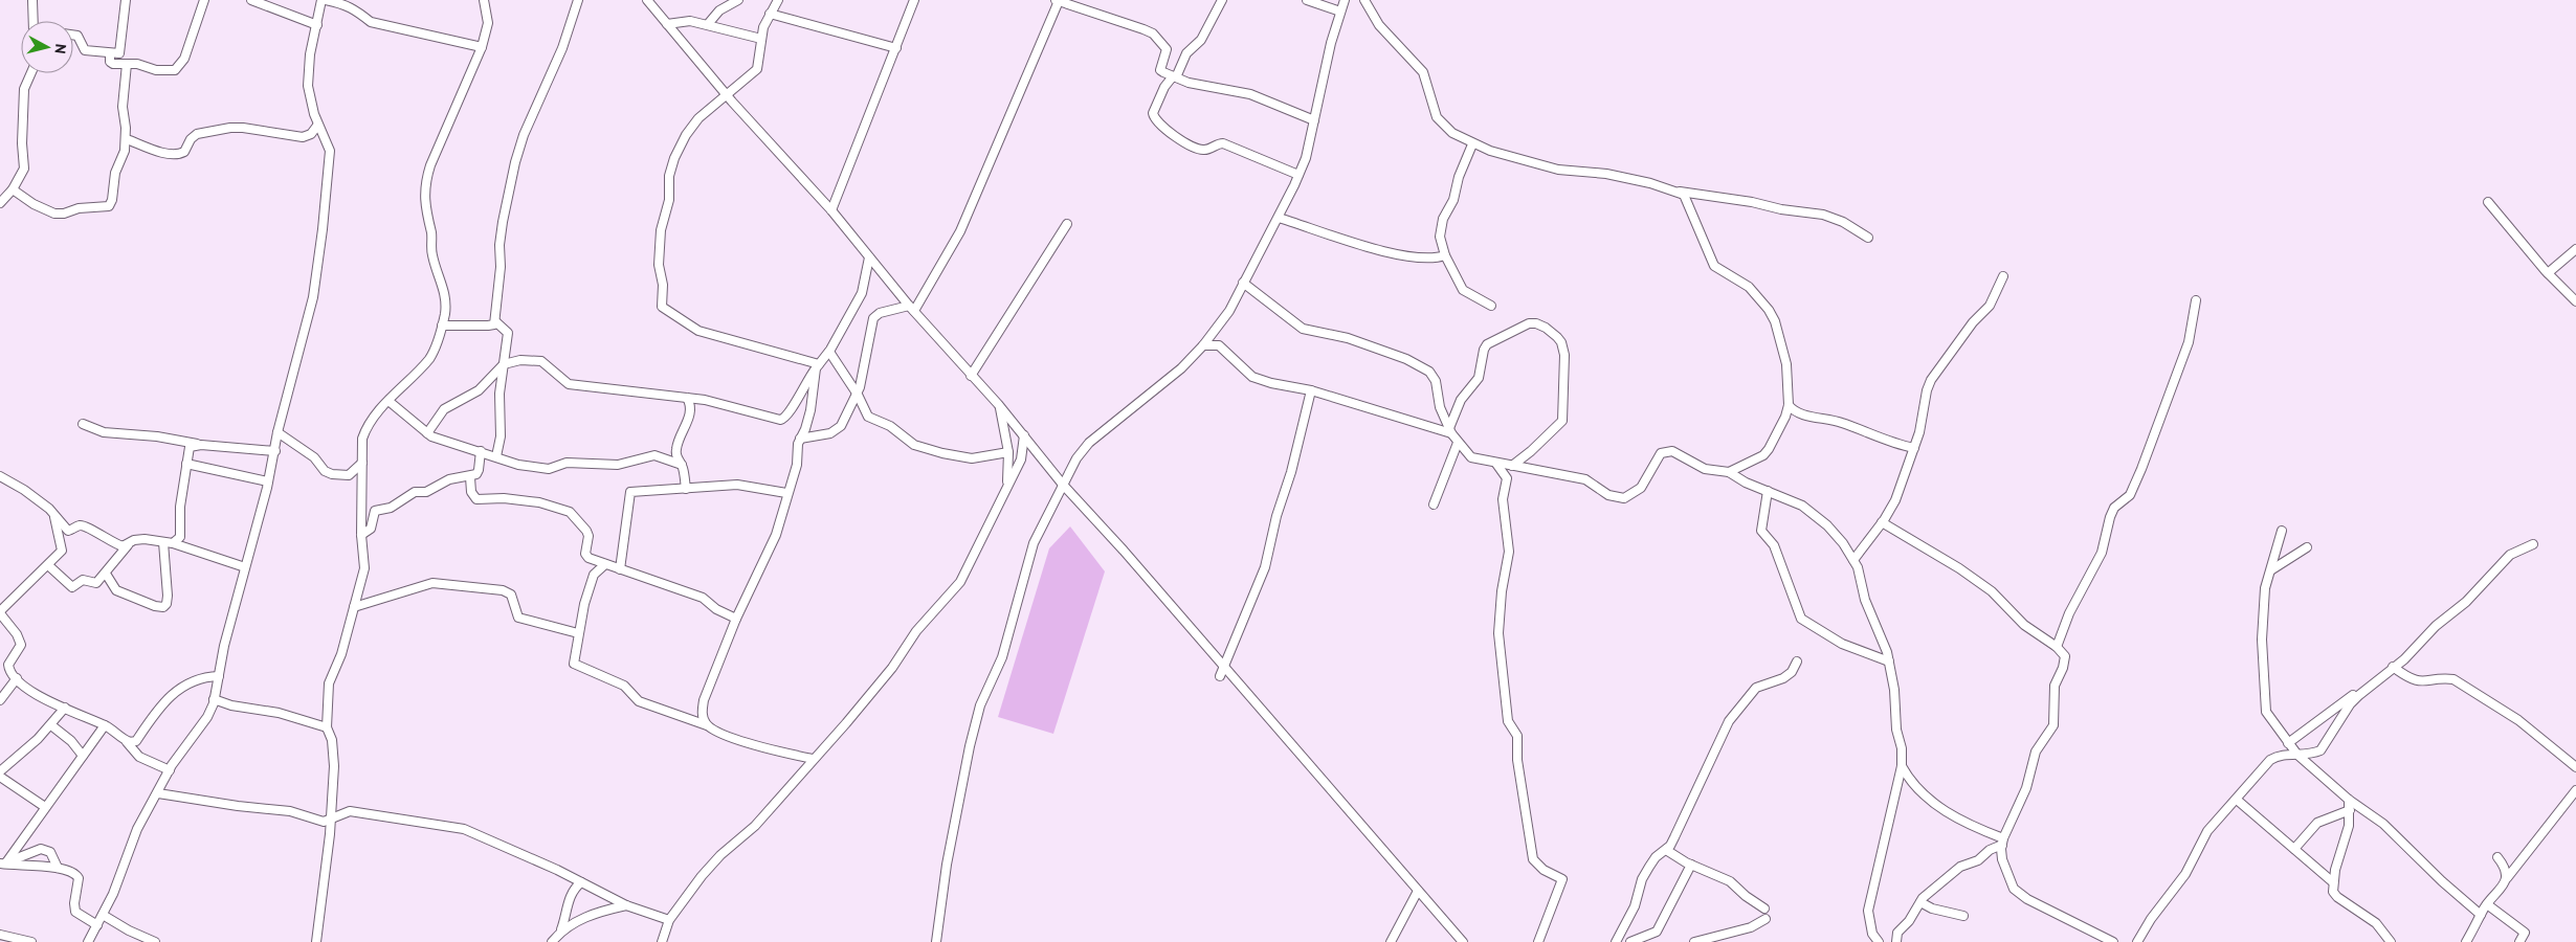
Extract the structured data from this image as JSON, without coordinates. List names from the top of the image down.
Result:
{
  "north": "right"
}
